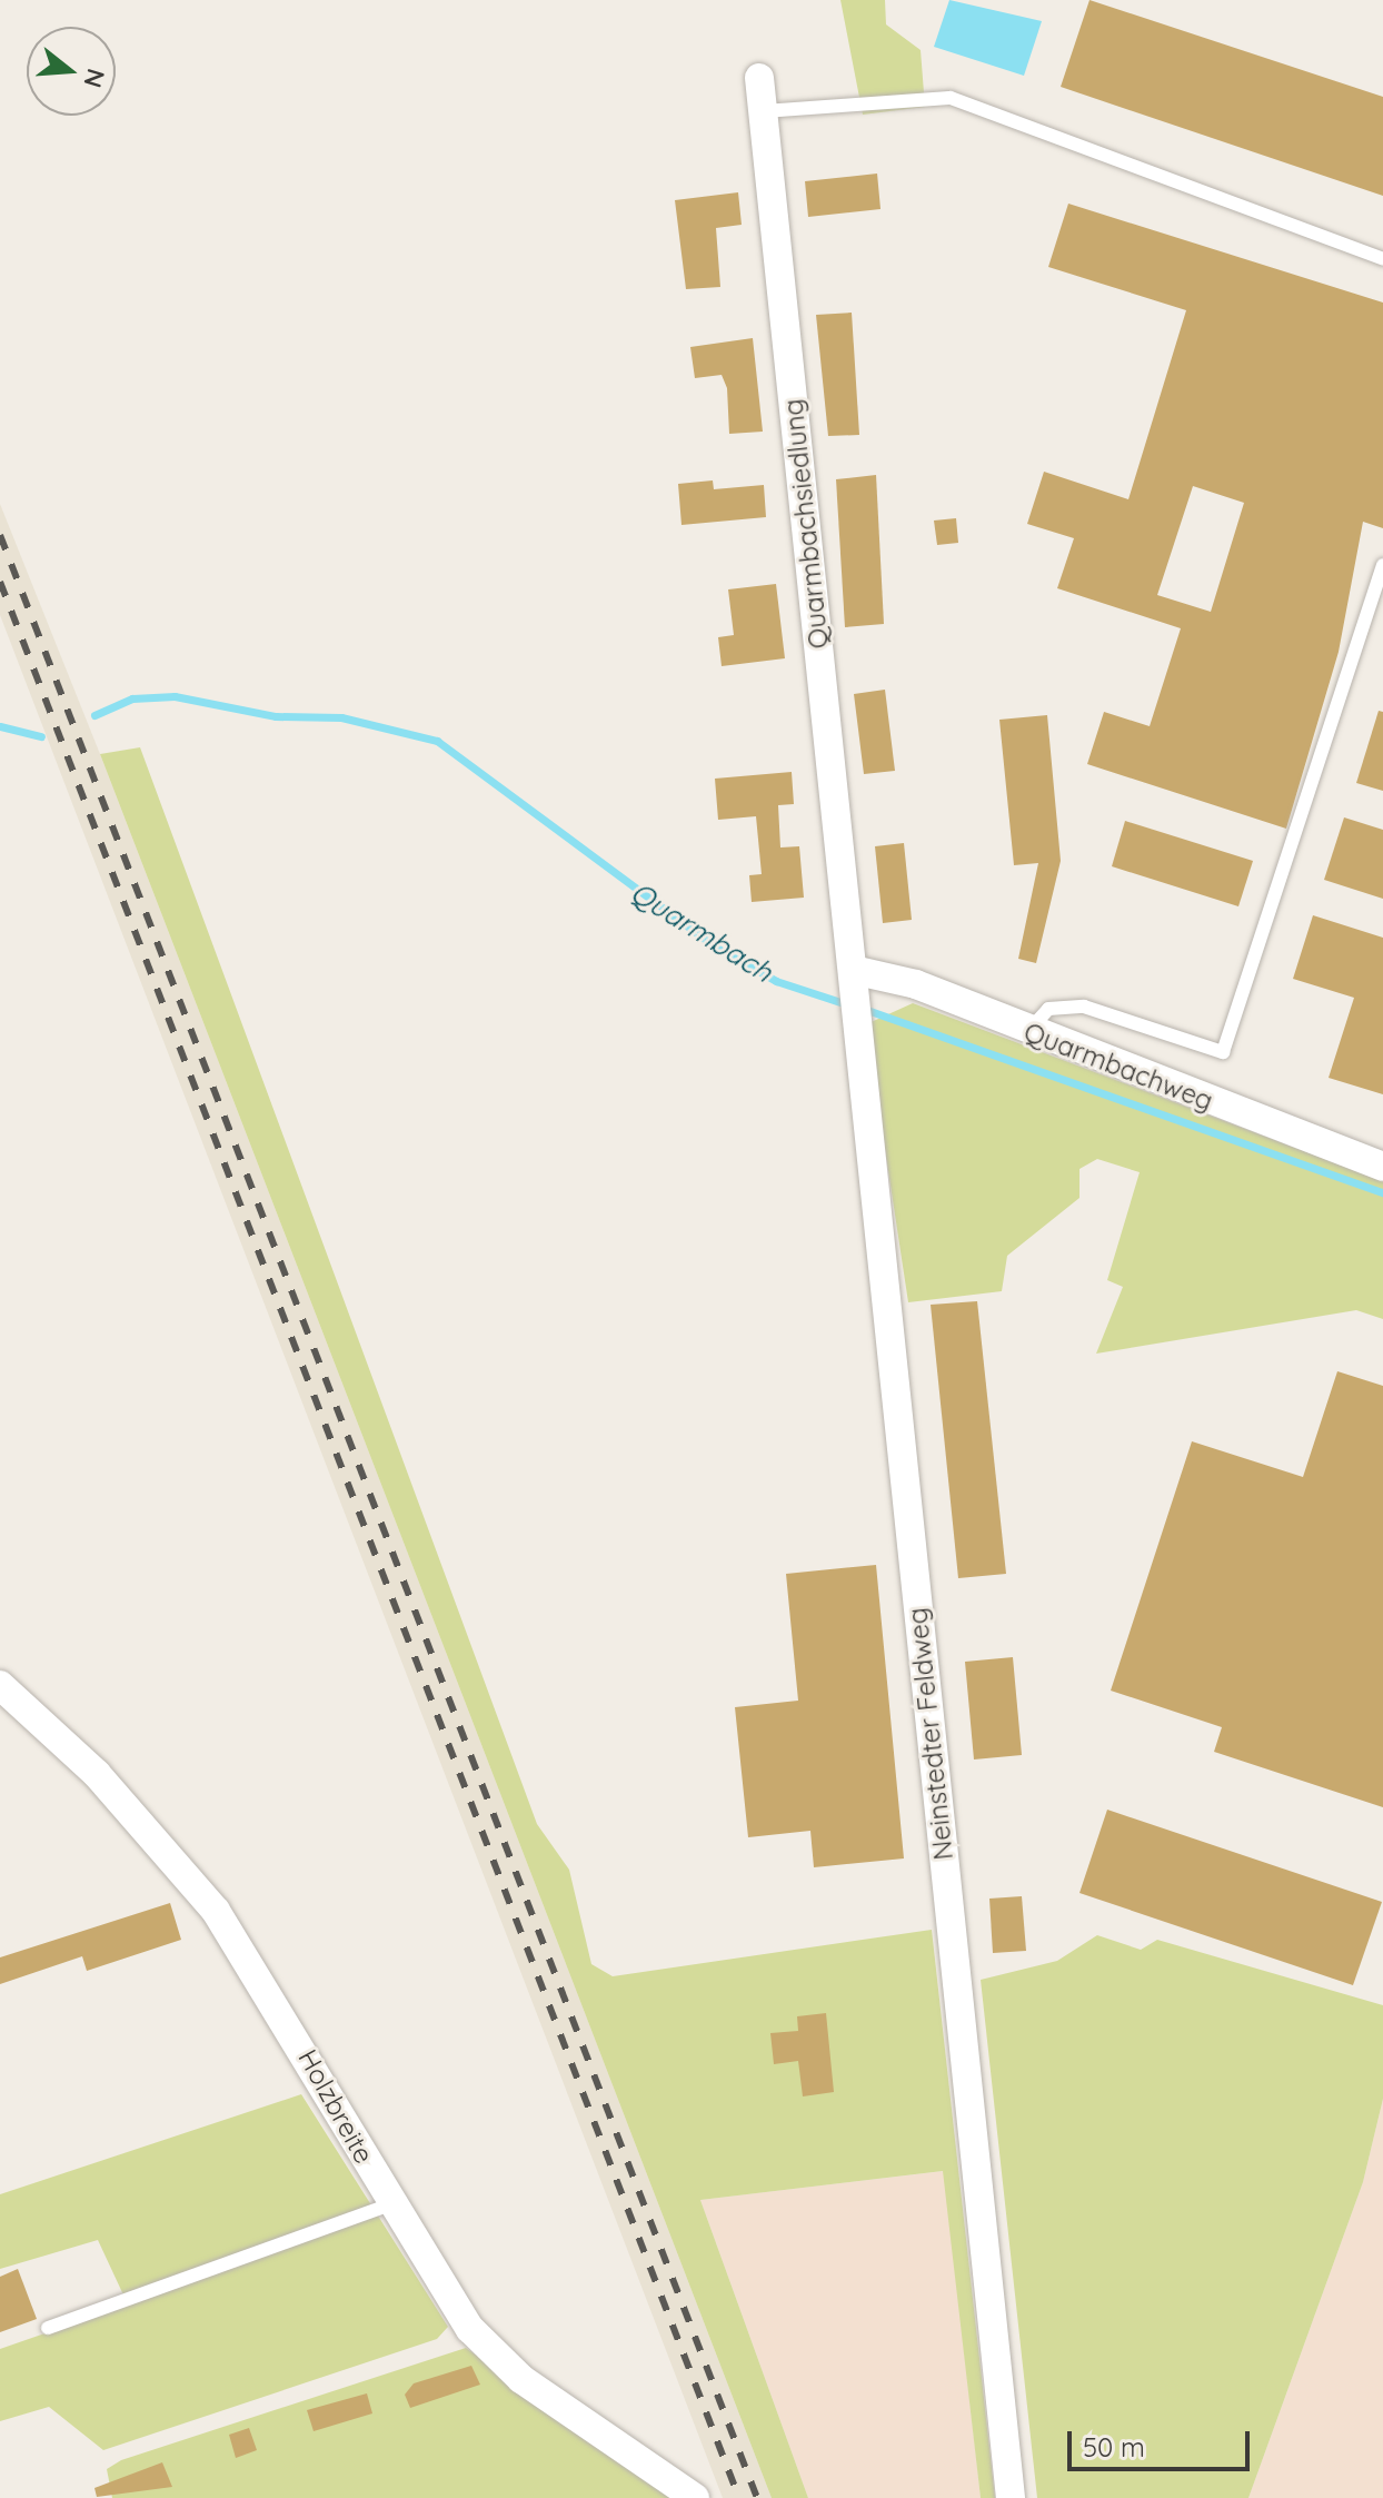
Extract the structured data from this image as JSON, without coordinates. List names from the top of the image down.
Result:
{
  "streets": {
    "street": [
      "Quarmbachsiedlung",
      "Quarmbachweg",
      "Neinstedter Feldweg",
      "Holzbreite"
    ]
  },
  "crossings": [
    ["Quarmbachsiedlung", "Quarmbachweg"],
    ["Quarmbachsiedlung", "Neinstedter Feldweg"],
    ["Quarmbachweg", "Neinstedter Feldweg"]
  ],
  "water": ["Quarmbach"],
  "scale_bar": "50 m",
  "north": "right"
}
